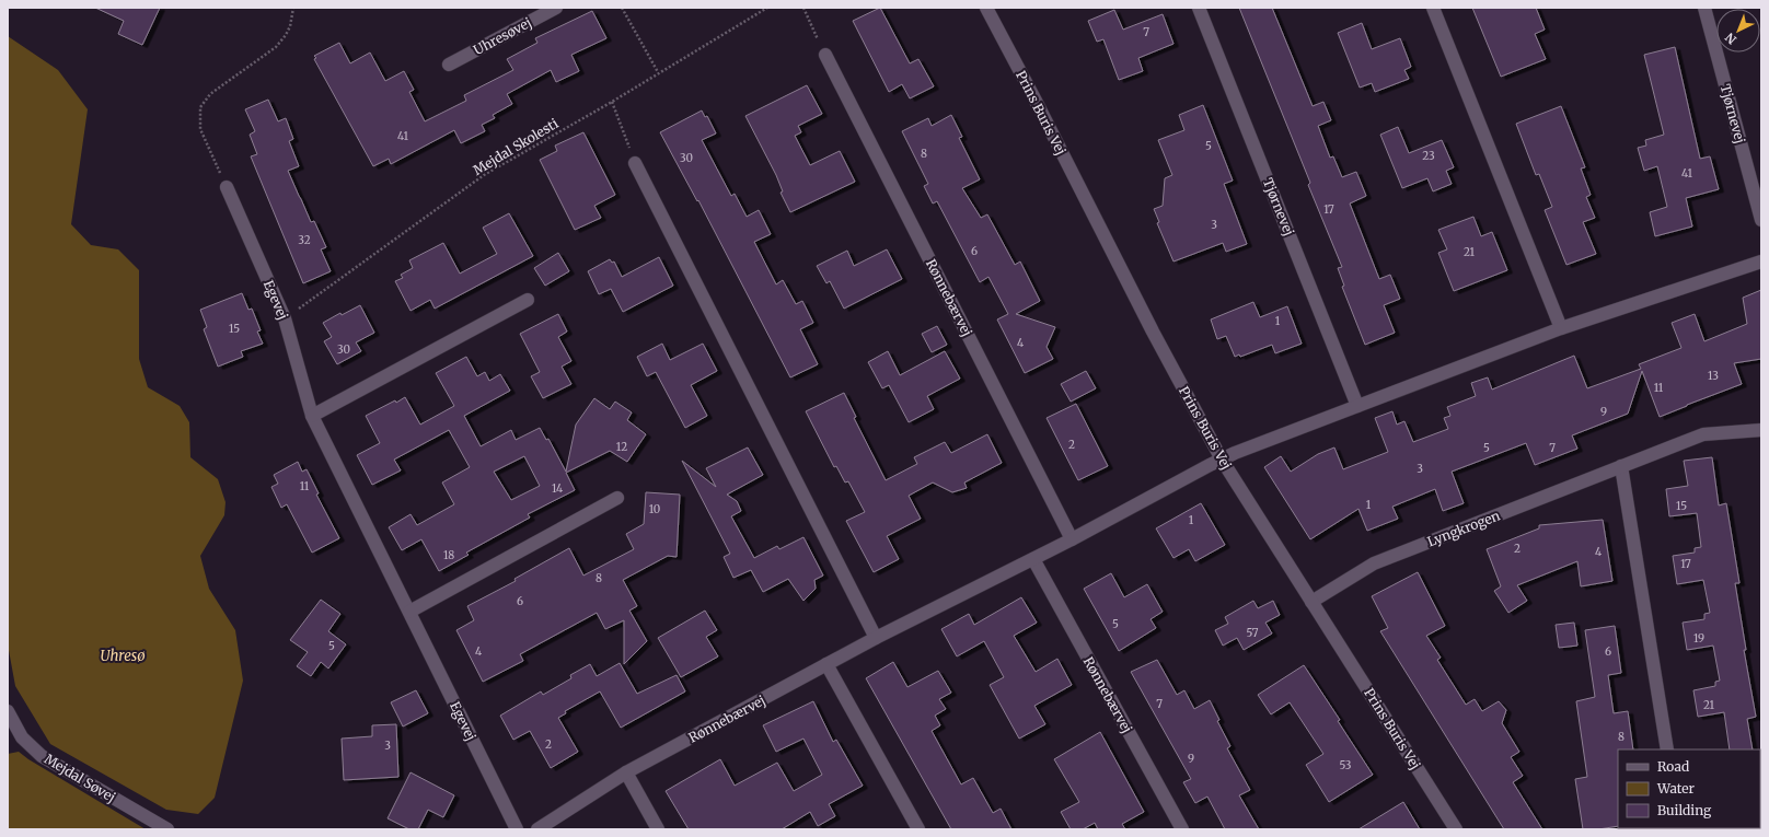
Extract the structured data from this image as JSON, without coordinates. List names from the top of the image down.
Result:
{
  "streets": {
    "street": [
      "Uhresøvej",
      "Prins Buris Vej",
      "Tjørnevej",
      "Rønnebærvej",
      "Egevej",
      "Lyngkrogen",
      "Mejdal Søvej"
    ],
    "path": ["Mejdal Skolesti"]
  },
  "crossings": [
    ["Prins Buris Vej", "Rønnebærvej"],
    ["Prins Buris Vej", "Lyngkrogen"],
    ["Mejdal Skolesti", "Egevej"]
  ],
  "water": ["Uhresø"],
  "house_numbers": [
    "7",
    "41",
    "5",
    "8",
    "23",
    "30",
    "41",
    "17",
    "3",
    "32",
    "6",
    "21",
    "1",
    "15",
    "4",
    "30",
    "13",
    "11",
    "9",
    "2",
    "12",
    "5",
    "7",
    "3",
    "11",
    "14",
    "1",
    "15",
    "10",
    "1",
    "2",
    "4",
    "18",
    "17",
    "8",
    "6",
    "5",
    "57",
    "19",
    "5",
    "4",
    "6",
    "7",
    "21",
    "8",
    "2",
    "3",
    "9",
    "53"
  ],
  "legend": ["Road", "Water", "Building"],
  "north": "bottom left"
}
